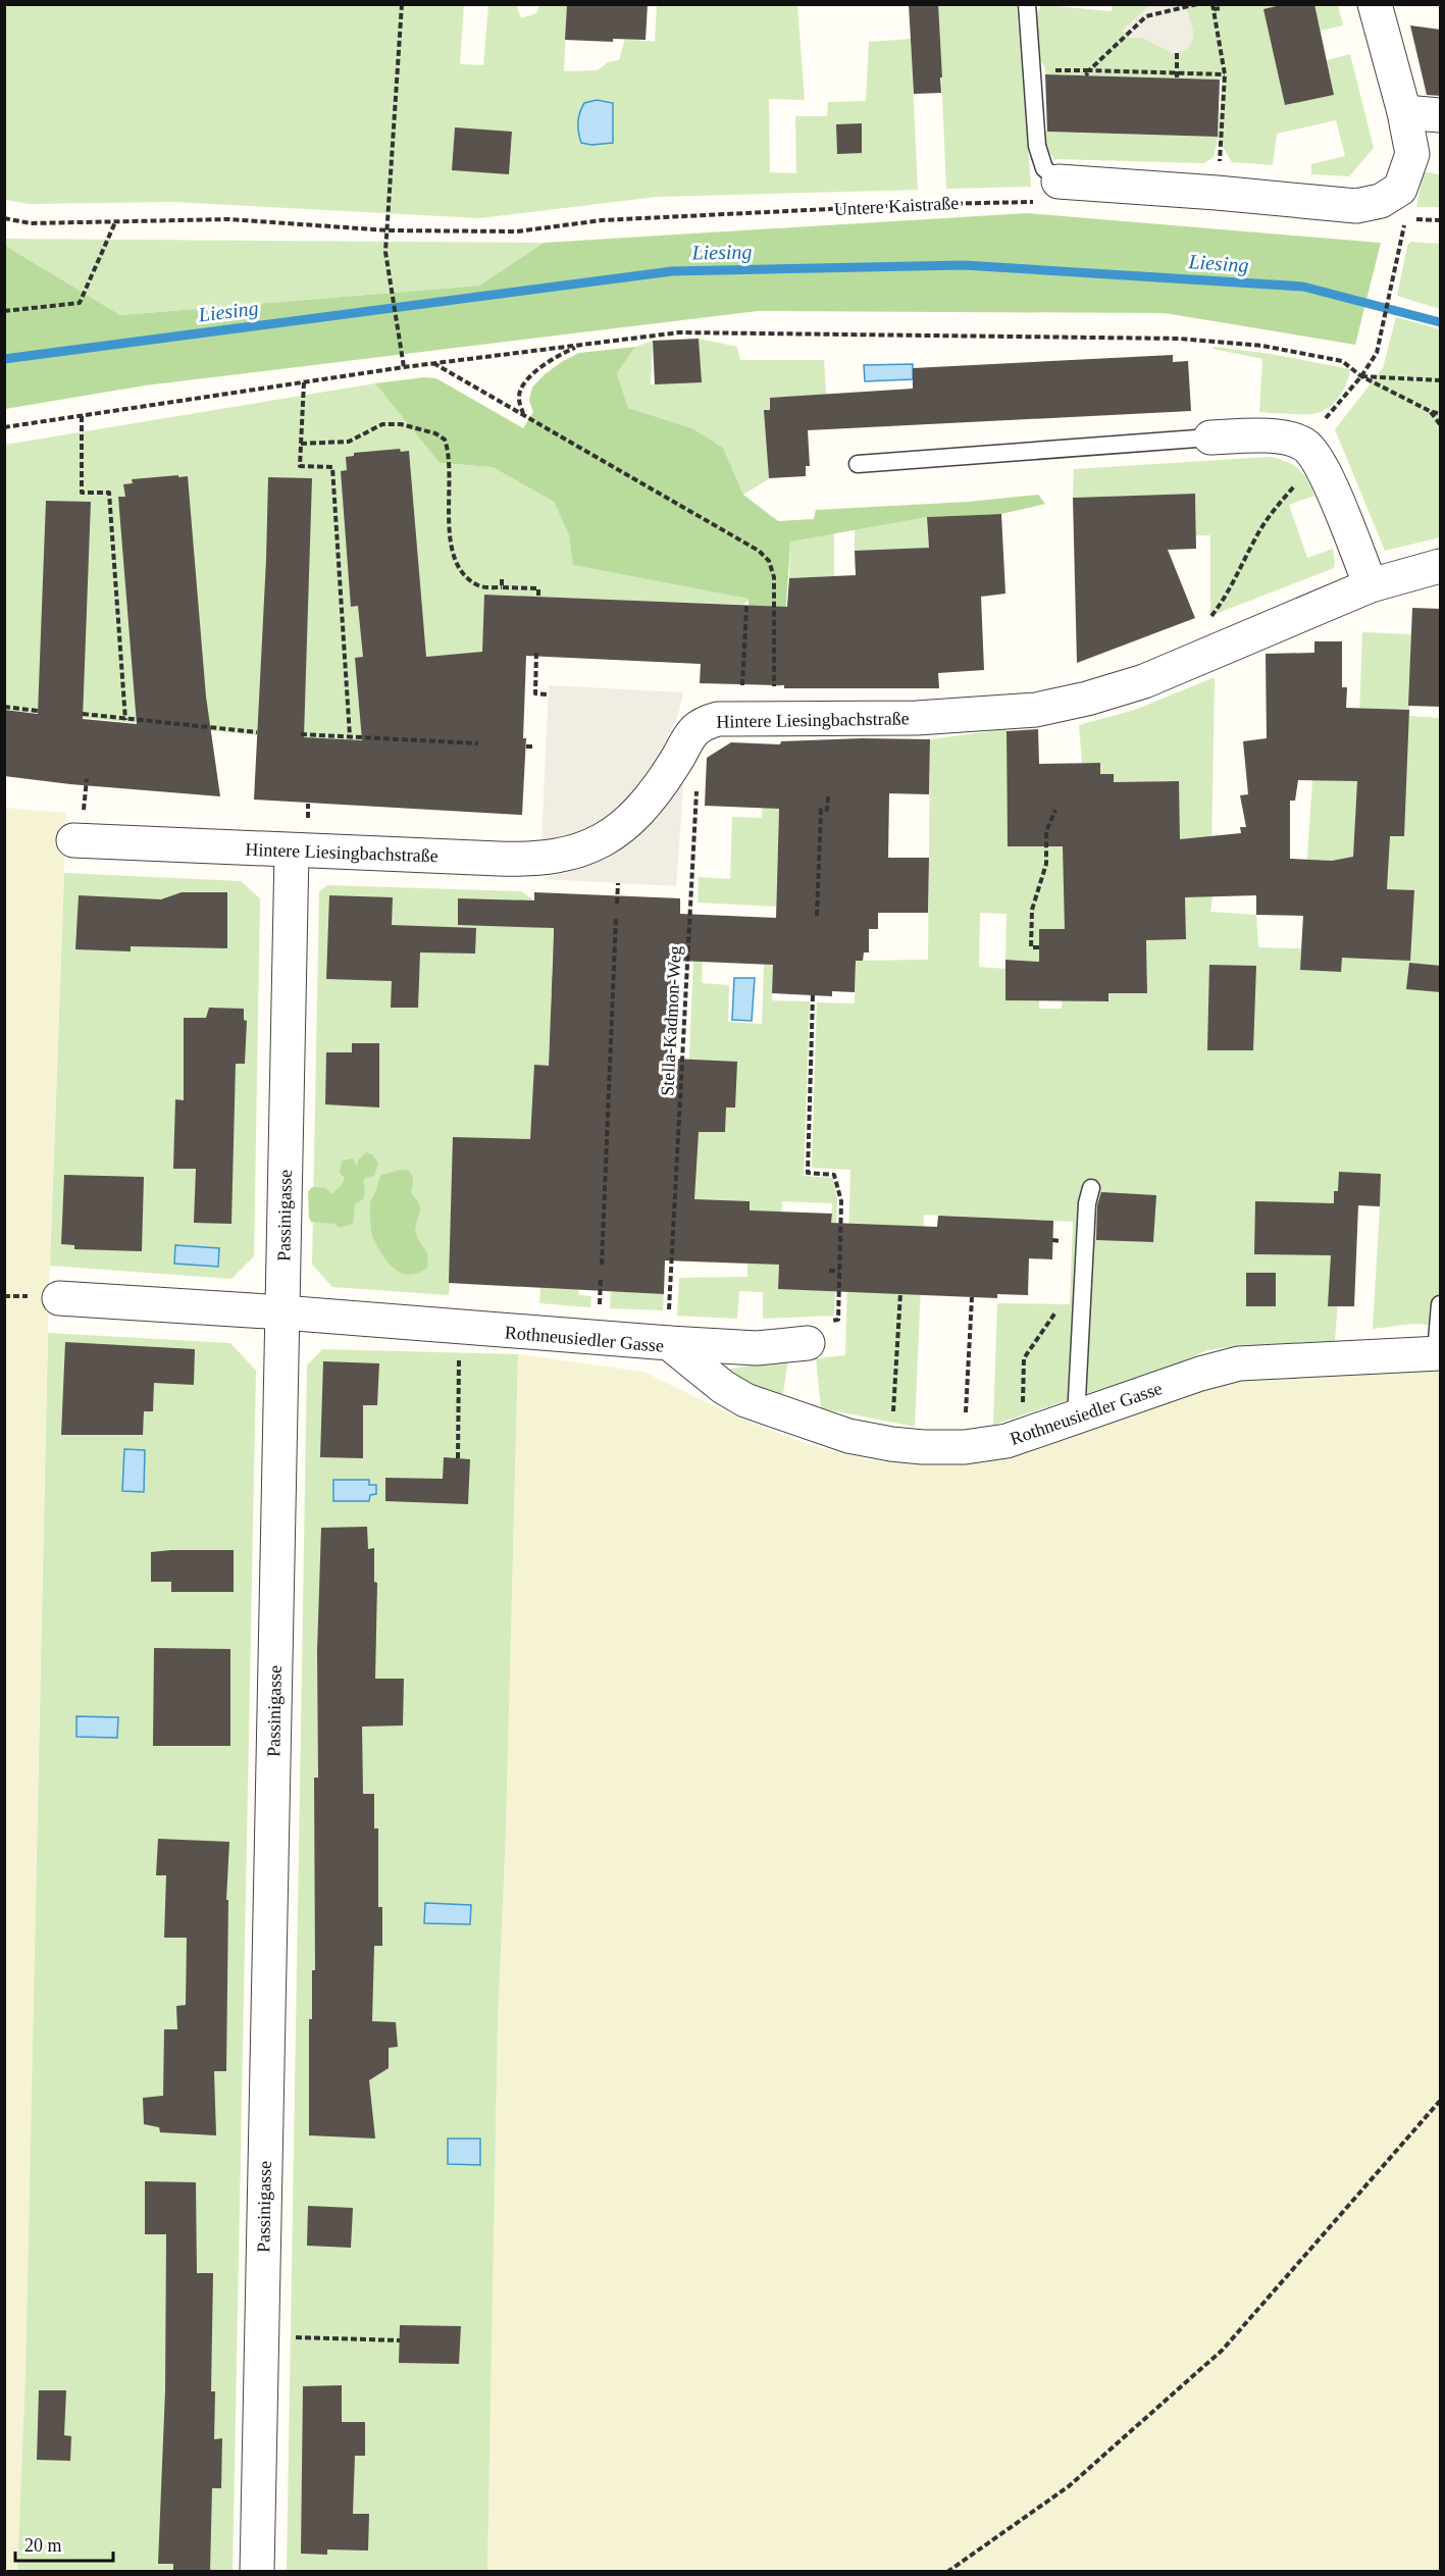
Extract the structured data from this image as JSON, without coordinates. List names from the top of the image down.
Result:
{
  "streets": {
    "street": ["Hintere Liesingbachstraße", "Passinigasse", "Rothneusiedler Gasse"],
    "path": ["Untere Kaistraße", "Stella-Kadmon-Weg"]
  },
  "crossings": [
    ["Hintere Liesingbachstraße", "Passinigasse"],
    ["Stella-Kadmon-Weg", "Rothneusiedler Gasse"],
    ["Passinigasse", "Rothneusiedler Gasse"]
  ],
  "water": ["Liesing"],
  "scale_bar": "20 m"
}
